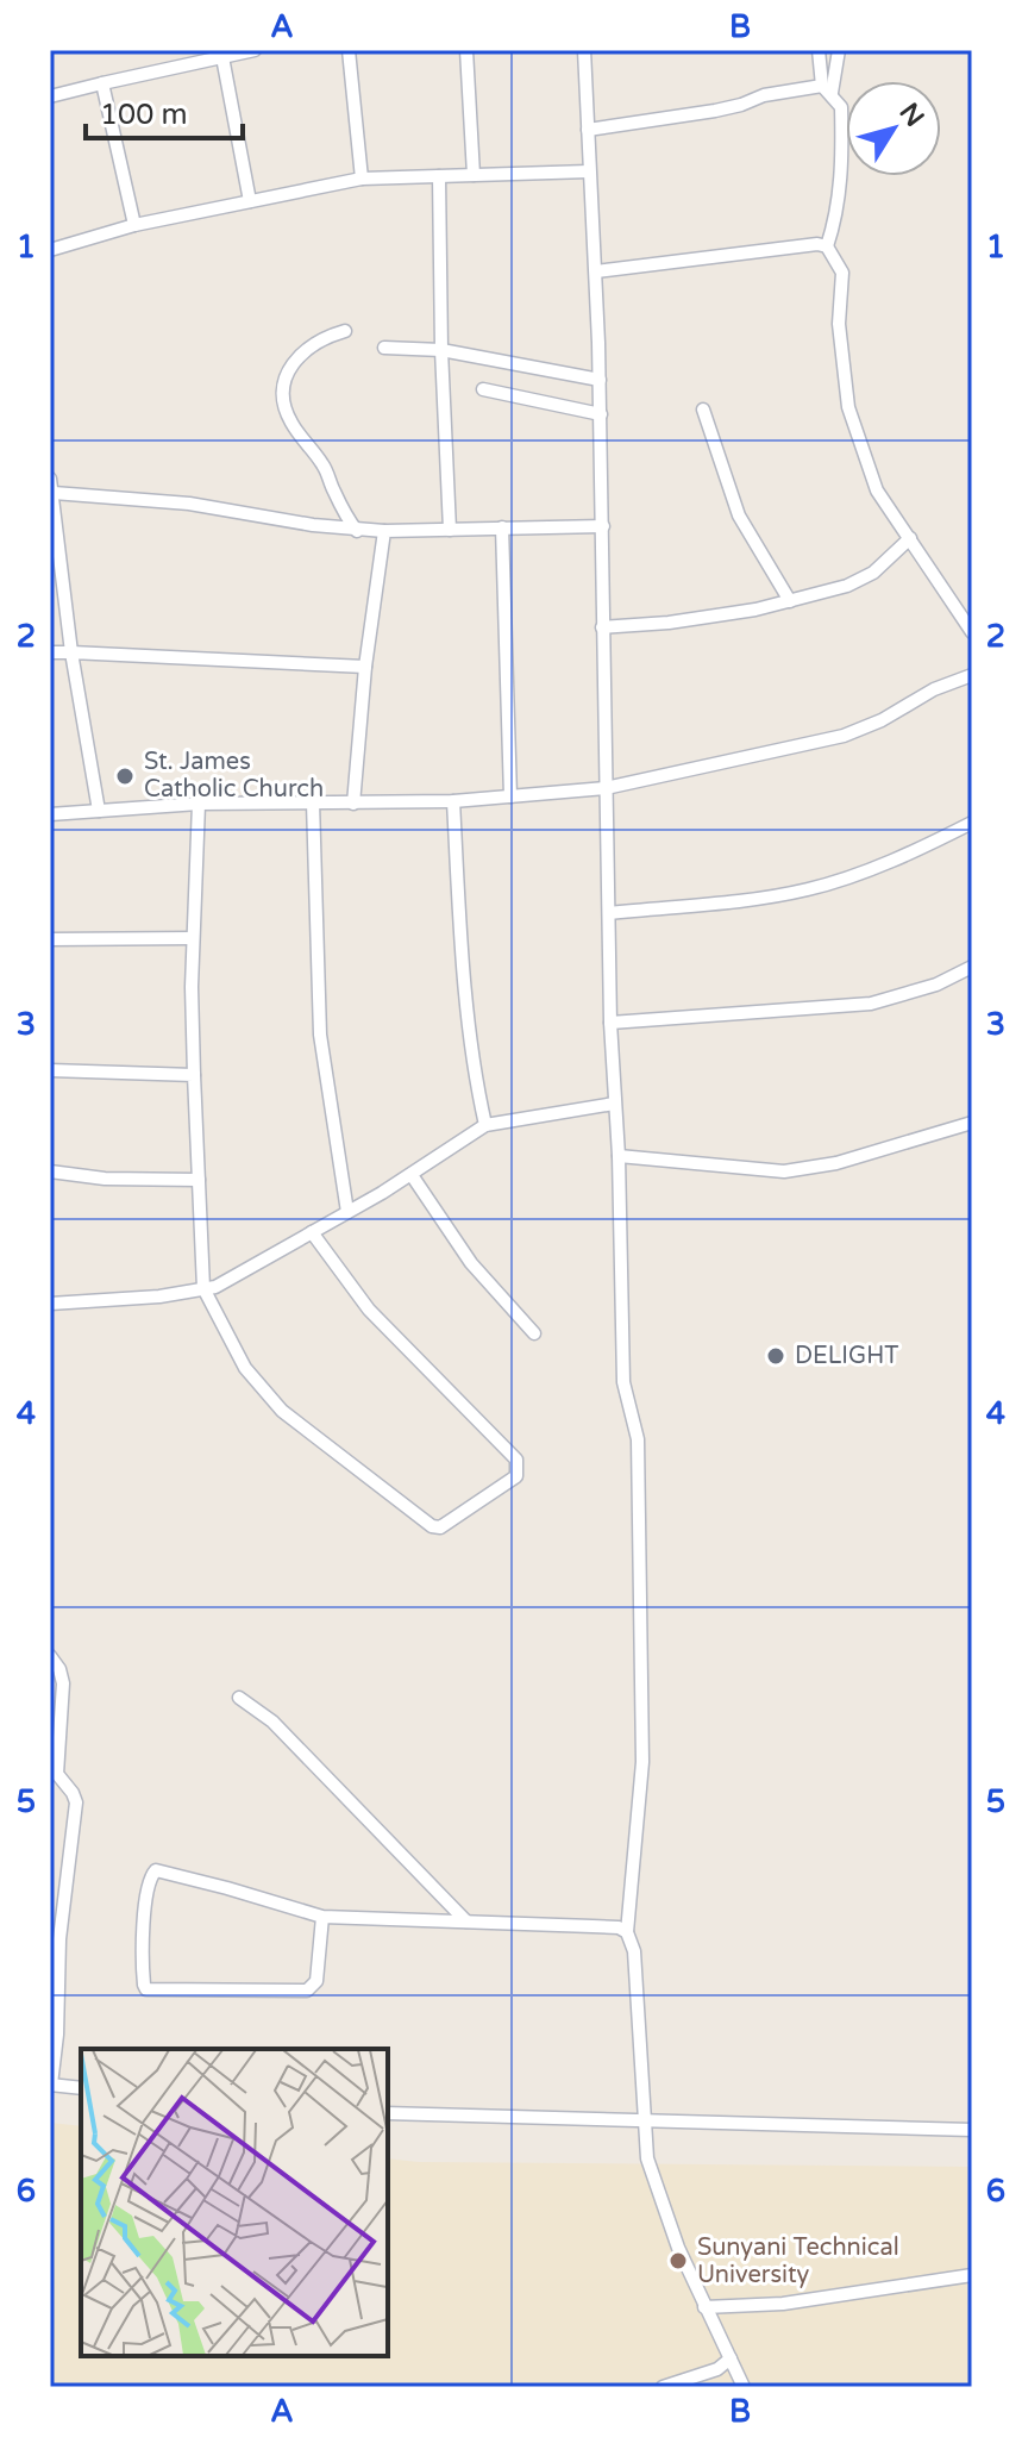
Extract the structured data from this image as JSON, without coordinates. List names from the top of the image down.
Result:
{
  "places": ["St. James Catholic Church", "DELIGHT", "Sunyani Technical University"],
  "scale_bar": "100 m",
  "north": "top right",
  "grid": {
    "columns": ["A", "B"],
    "rows": [
      "1",
      "2",
      "3",
      "4",
      "5",
      "6"
    ]
  }
}
